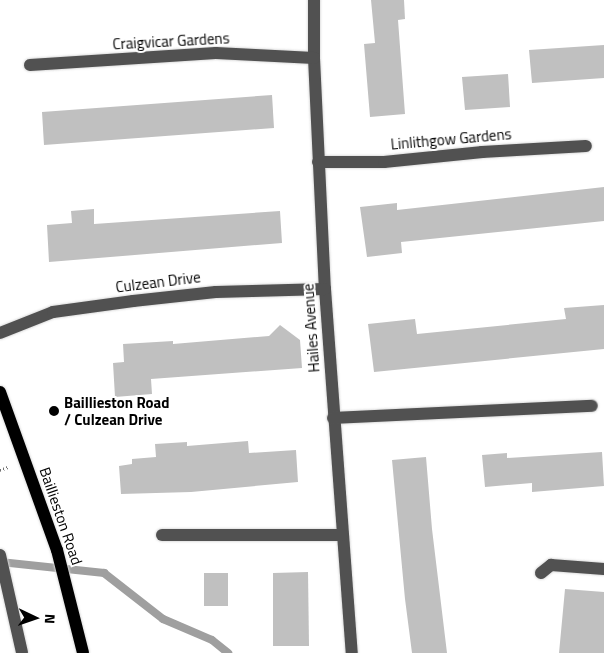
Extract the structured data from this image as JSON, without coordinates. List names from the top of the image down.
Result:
{
  "streets": {
    "main road": ["Baillieston Road"],
    "street": [
      "Craigvicar Gardens",
      "Linlithgow Gardens",
      "Culzean Drive",
      "Hailes Avenue"
    ]
  },
  "crossings": [
    ["Craigvicar Gardens", "Hailes Avenue"],
    ["Linlithgow Gardens", "Hailes Avenue"],
    ["Culzean Drive", "Hailes Avenue"]
  ],
  "places": ["Baillieston Road / Culzean Drive"],
  "north": "right"
}
